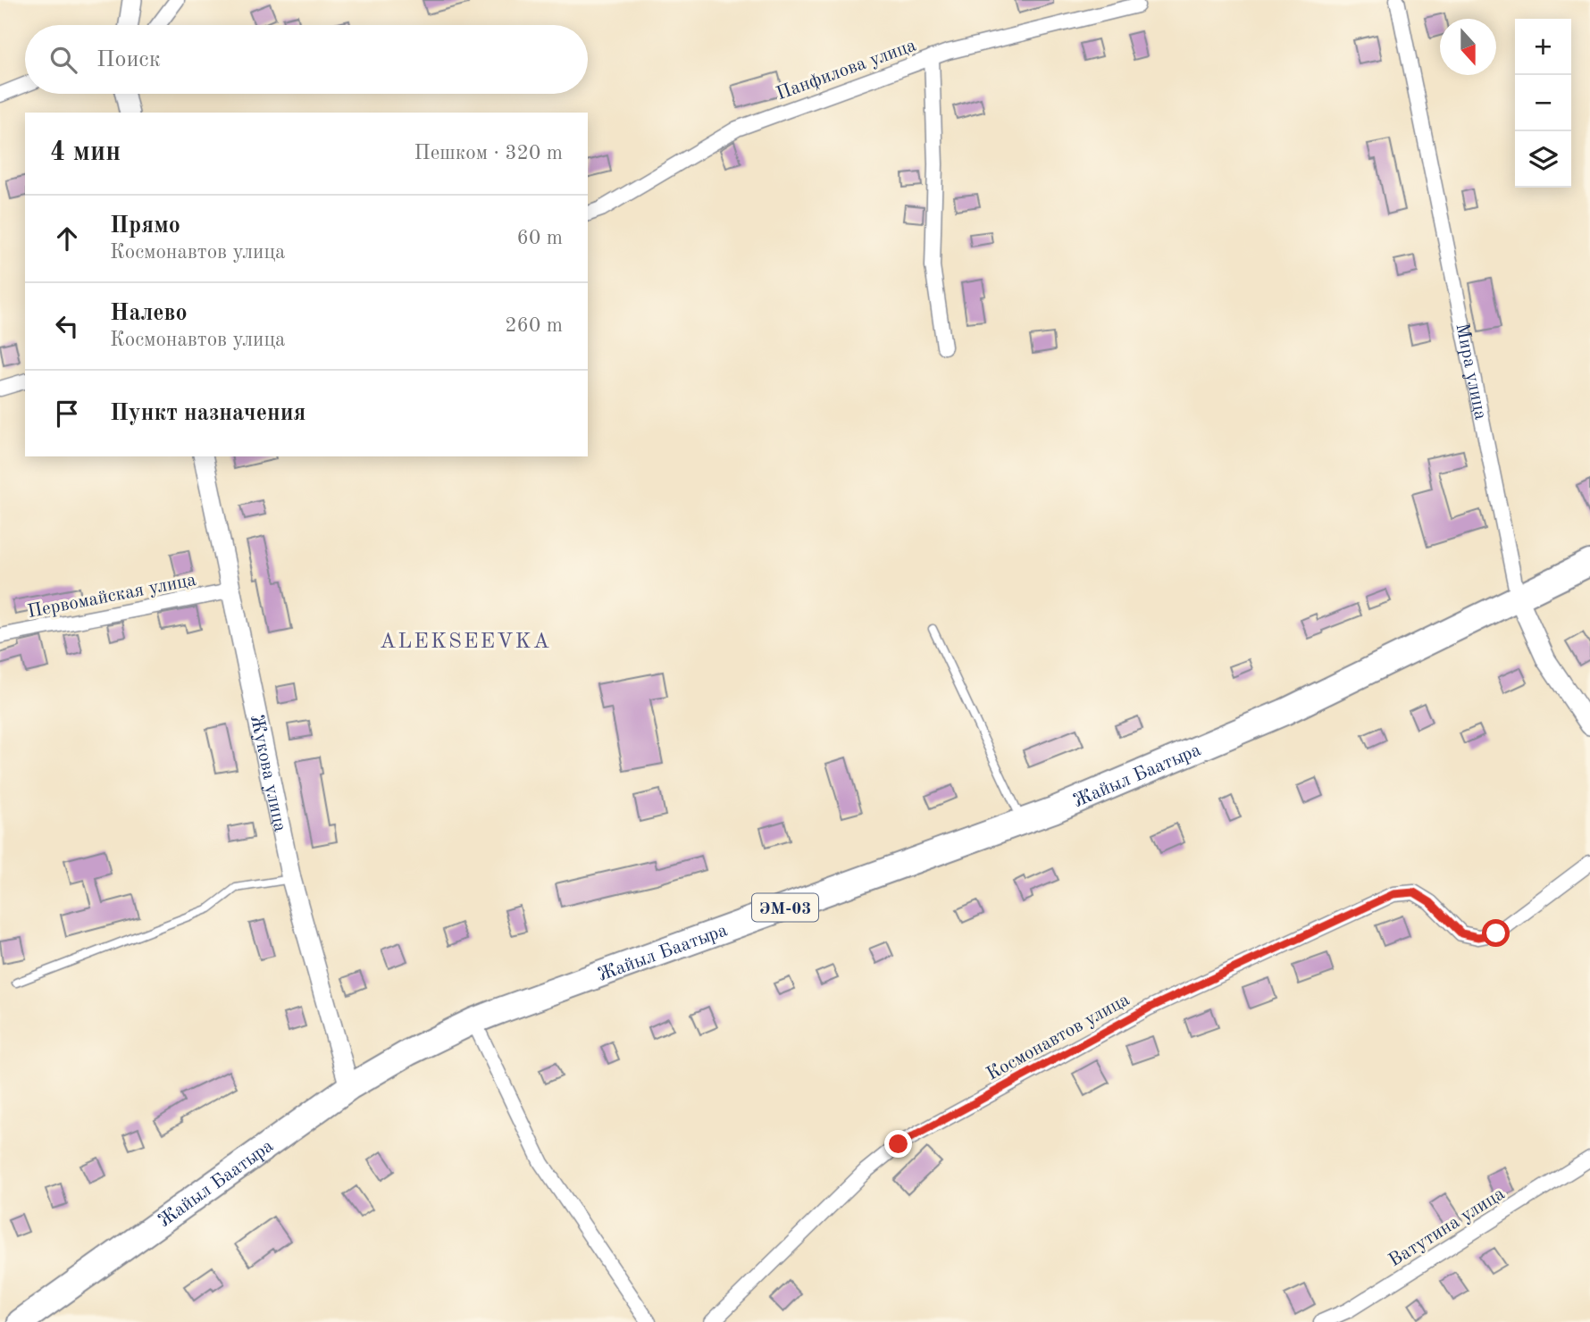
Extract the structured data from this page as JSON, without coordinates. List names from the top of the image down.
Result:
{
  "streets": {
    "highway": ["Жайыл Баатыра", "ЭМ-03"],
    "street": [
      "Панфилова улица",
      "Мира улица",
      "Первомайская улица",
      "Жукова улица",
      "Космонавтов улица",
      "Ватутина улица"
    ]
  },
  "crossings": [
    ["Мира улица", "Жайыл Баатыра"],
    ["Первомайская улица", "Жукова улица"],
    ["Жукова улица", "Жайыл Баатыра"]
  ],
  "districts": ["ALEKSEEVKA"],
  "north": "bottom",
  "page": {
    "map_buttons": ["+", "−"],
    "search": "Поиск",
    "heading": ["4 мин", "Пешком · 320 m"],
    "list": [
      ["Прямо", "Космонавтов улица", "60 m"],
      ["Налево", "Космонавтов улица", "260 m"],
      "Пункт назначения"
    ]
  }
}
